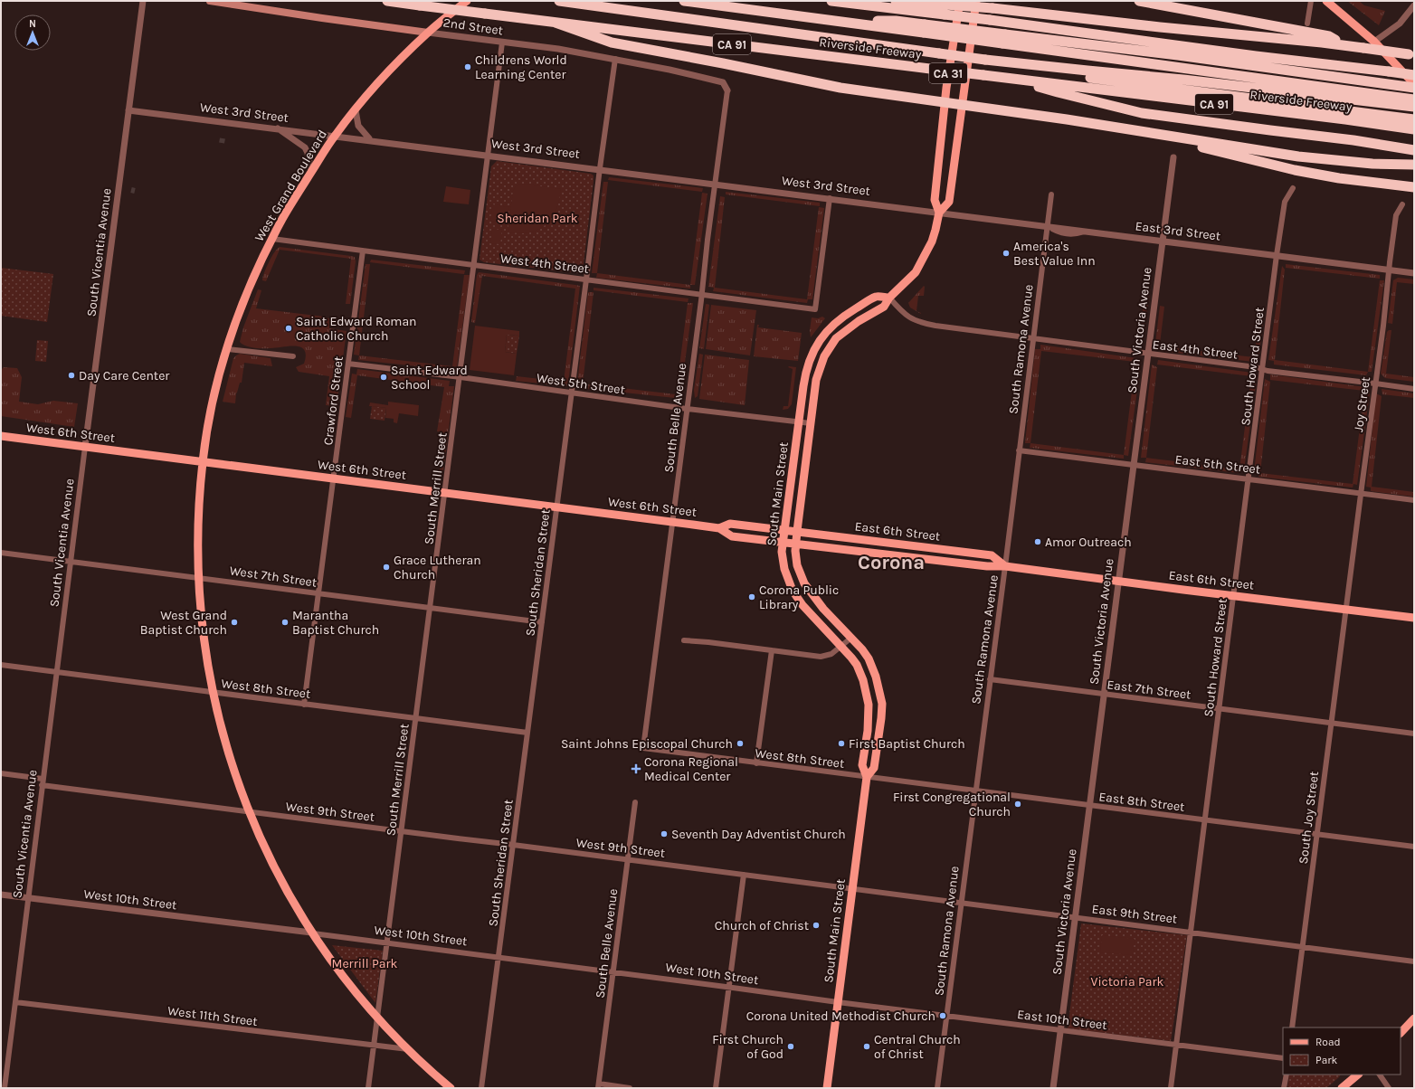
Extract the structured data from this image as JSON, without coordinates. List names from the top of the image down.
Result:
{
  "streets": {
    "highway": ["CA 91", "Riverside Freeway"],
    "main road": [
      "2nd Street",
      "CA 31",
      "West Grand Boulevard",
      "West 6th Street",
      "South Main Street",
      "East 6th Street"
    ],
    "street": [
      "West 3rd Street",
      "East 3rd Street",
      "South Vicentia Avenue",
      "West 4th Street",
      "South Victoria Avenue",
      "South Ramona Avenue",
      "East 4th Street",
      "South Howard Street",
      "West 5th Street",
      "Crawford Street",
      "Joy Street",
      "South Belle Avenue",
      "East 5th Street",
      "South Merrill Street",
      "South Sheridan Street",
      "West 7th Street",
      "West 8th Street",
      "East 7th Street",
      "East 8th Street",
      "West 9th Street",
      "South Joy Street",
      "West 10th Street",
      "East 9th Street",
      "West 11th Street",
      "East 10th Street"
    ]
  },
  "crossings": [
    ["2nd Street", "West Grand Boulevard"],
    ["2nd Street", "South Belle Avenue"],
    ["2nd Street", "South Merrill Street"],
    ["2nd Street", "South Sheridan Street"],
    ["West 3rd Street", "West Grand Boulevard"],
    ["West 3rd Street", "South Vicentia Avenue"],
    ["West 3rd Street", "West 4th Street"],
    ["West 3rd Street", "South Belle Avenue"],
    ["West 3rd Street", "South Merrill Street"],
    ["West 3rd Street", "South Main Street"],
    ["West 3rd Street", "South Sheridan Street"],
    ["West Grand Boulevard", "West 4th Street"],
    ["West Grand Boulevard", "West 6th Street"],
    ["West Grand Boulevard", "South Merrill Street"],
    ["West Grand Boulevard", "West 7th Street"],
    ["West Grand Boulevard", "West 8th Street"],
    ["West Grand Boulevard", "West 9th Street"],
    ["West Grand Boulevard", "West 10th Street"],
    ["West Grand Boulevard", "West 11th Street"],
    ["East 3rd Street", "South Victoria Avenue"],
    ["East 3rd Street", "South Ramona Avenue"],
    ["East 3rd Street", "South Howard Street"],
    ["East 3rd Street", "Joy Street"],
    ["South Vicentia Avenue", "West 6th Street"],
    ["South Vicentia Avenue", "West 7th Street"],
    ["South Vicentia Avenue", "West 8th Street"],
    ["South Vicentia Avenue", "West 9th Street"],
    ["South Vicentia Avenue", "West 10th Street"],
    ["South Vicentia Avenue", "West 11th Street"],
    ["West 4th Street", "Crawford Street"],
    ["West 4th Street", "South Belle Avenue"],
    ["West 4th Street", "South Merrill Street"],
    ["West 4th Street", "South Sheridan Street"],
    ["South Victoria Avenue", "East 4th Street"],
    ["South Victoria Avenue", "East 5th Street"],
    ["South Victoria Avenue", "East 6th Street"],
    ["South Victoria Avenue", "East 7th Street"],
    ["South Victoria Avenue", "East 8th Street"],
    ["South Victoria Avenue", "East 9th Street"],
    ["South Victoria Avenue", "East 10th Street"],
    ["South Ramona Avenue", "East 4th Street"],
    ["South Ramona Avenue", "East 5th Street"],
    ["South Ramona Avenue", "East 6th Street"],
    ["South Ramona Avenue", "East 7th Street"],
    ["South Ramona Avenue", "East 8th Street"],
    ["South Ramona Avenue", "East 9th Street"],
    ["South Ramona Avenue", "East 10th Street"],
    ["East 4th Street", "South Howard Street"],
    ["East 4th Street", "Joy Street"],
    ["South Howard Street", "East 5th Street"],
    ["South Howard Street", "East 6th Street"],
    ["South Howard Street", "East 7th Street"],
    ["South Howard Street", "East 8th Street"],
    ["South Howard Street", "East 9th Street"],
    ["South Howard Street", "East 10th Street"],
    ["West 5th Street", "Crawford Street"],
    ["West 5th Street", "South Belle Avenue"],
    ["West 5th Street", "South Merrill Street"],
    ["West 5th Street", "South Main Street"],
    ["West 5th Street", "South Sheridan Street"],
    ["Crawford Street", "West 6th Street"],
    ["Crawford Street", "West 7th Street"],
    ["Crawford Street", "West 8th Street"],
    ["Joy Street", "East 5th Street"],
    ["Joy Street", "East 6th Street"],
    ["Joy Street", "South Joy Street"],
    ["South Belle Avenue", "West 6th Street"],
    ["South Belle Avenue", "West 8th Street"],
    ["South Belle Avenue", "West 9th Street"],
    ["South Belle Avenue", "West 10th Street"],
    ["West 6th Street", "South Merrill Street"],
    ["West 6th Street", "South Main Street"],
    ["West 6th Street", "East 6th Street"],
    ["West 6th Street", "South Sheridan Street"],
    ["South Merrill Street", "West 7th Street"],
    ["South Merrill Street", "West 8th Street"],
    ["South Merrill Street", "West 9th Street"],
    ["South Merrill Street", "West 10th Street"],
    ["South Merrill Street", "West 11th Street"],
    ["South Main Street", "East 6th Street"],
    ["South Main Street", "West 8th Street"],
    ["South Main Street", "East 8th Street"],
    ["South Main Street", "West 9th Street"],
    ["South Main Street", "West 10th Street"],
    ["South Main Street", "East 9th Street"],
    ["South Main Street", "East 10th Street"],
    ["East 6th Street", "South Joy Street"],
    ["South Sheridan Street", "West 7th Street"],
    ["South Sheridan Street", "West 8th Street"],
    ["South Sheridan Street", "West 9th Street"],
    ["South Sheridan Street", "West 10th Street"],
    ["West 8th Street", "East 8th Street"],
    ["East 7th Street", "South Joy Street"],
    ["East 8th Street", "South Joy Street"],
    ["West 9th Street", "East 9th Street"],
    ["South Joy Street", "East 9th Street"],
    ["West 10th Street", "East 10th Street"]
  ],
  "districts": ["Corona"],
  "parks": ["Sheridan Park", "Merrill Park", "Victoria Park"],
  "places": {
    "other": [
      "Childrens World Learning Center",
      "America's Best Value Inn",
      "Saint Edward Roman Catholic Church",
      "Day Care Center",
      "Saint Edward School",
      "Amor Outreach",
      "Grace Lutheran Church",
      "Corona Public Library",
      "West Grand Baptist Church",
      "Marantha Baptist Church",
      "Saint Johns Episcopal Church",
      "First Baptist Church",
      "First Congregational Church",
      "Seventh Day Adventist Church",
      "Church of Christ",
      "Corona United Methodist Church",
      "First Church of God",
      "Central Church of Christ"
    ],
    "health": ["Corona Regional Medical Center"]
  },
  "legend": ["Road", "Park"],
  "north": "top"
}
